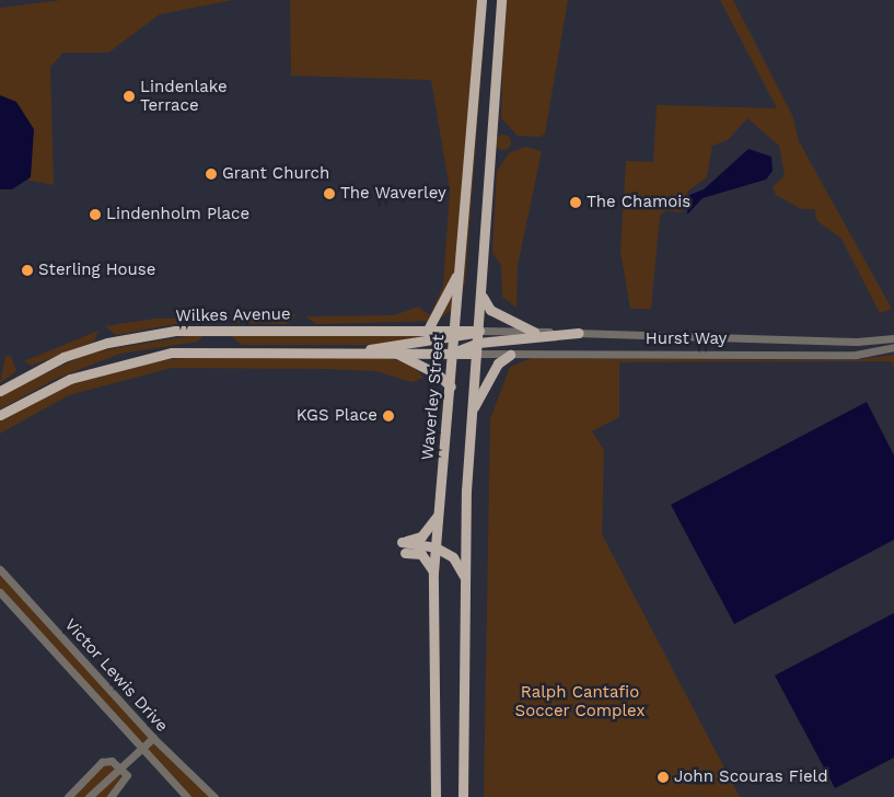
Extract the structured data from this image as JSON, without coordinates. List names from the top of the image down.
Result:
{
  "streets": {
    "main road": ["Wilkes Avenue", "Waverley Street"],
    "street": ["Hurst Way", "Victor Lewis Drive"]
  },
  "crossings": [
    ["Wilkes Avenue", "Hurst Way"],
    ["Wilkes Avenue", "Waverley Street"]
  ],
  "parks": ["Ralph Cantafio Soccer Complex"],
  "places": [
    "Lindenlake Terrace",
    "Grant Church",
    "The Waverley",
    "The Chamois",
    "Lindenholm Place",
    "Sterling House",
    "KGS Place",
    "John Scouras Field"
  ]
}
